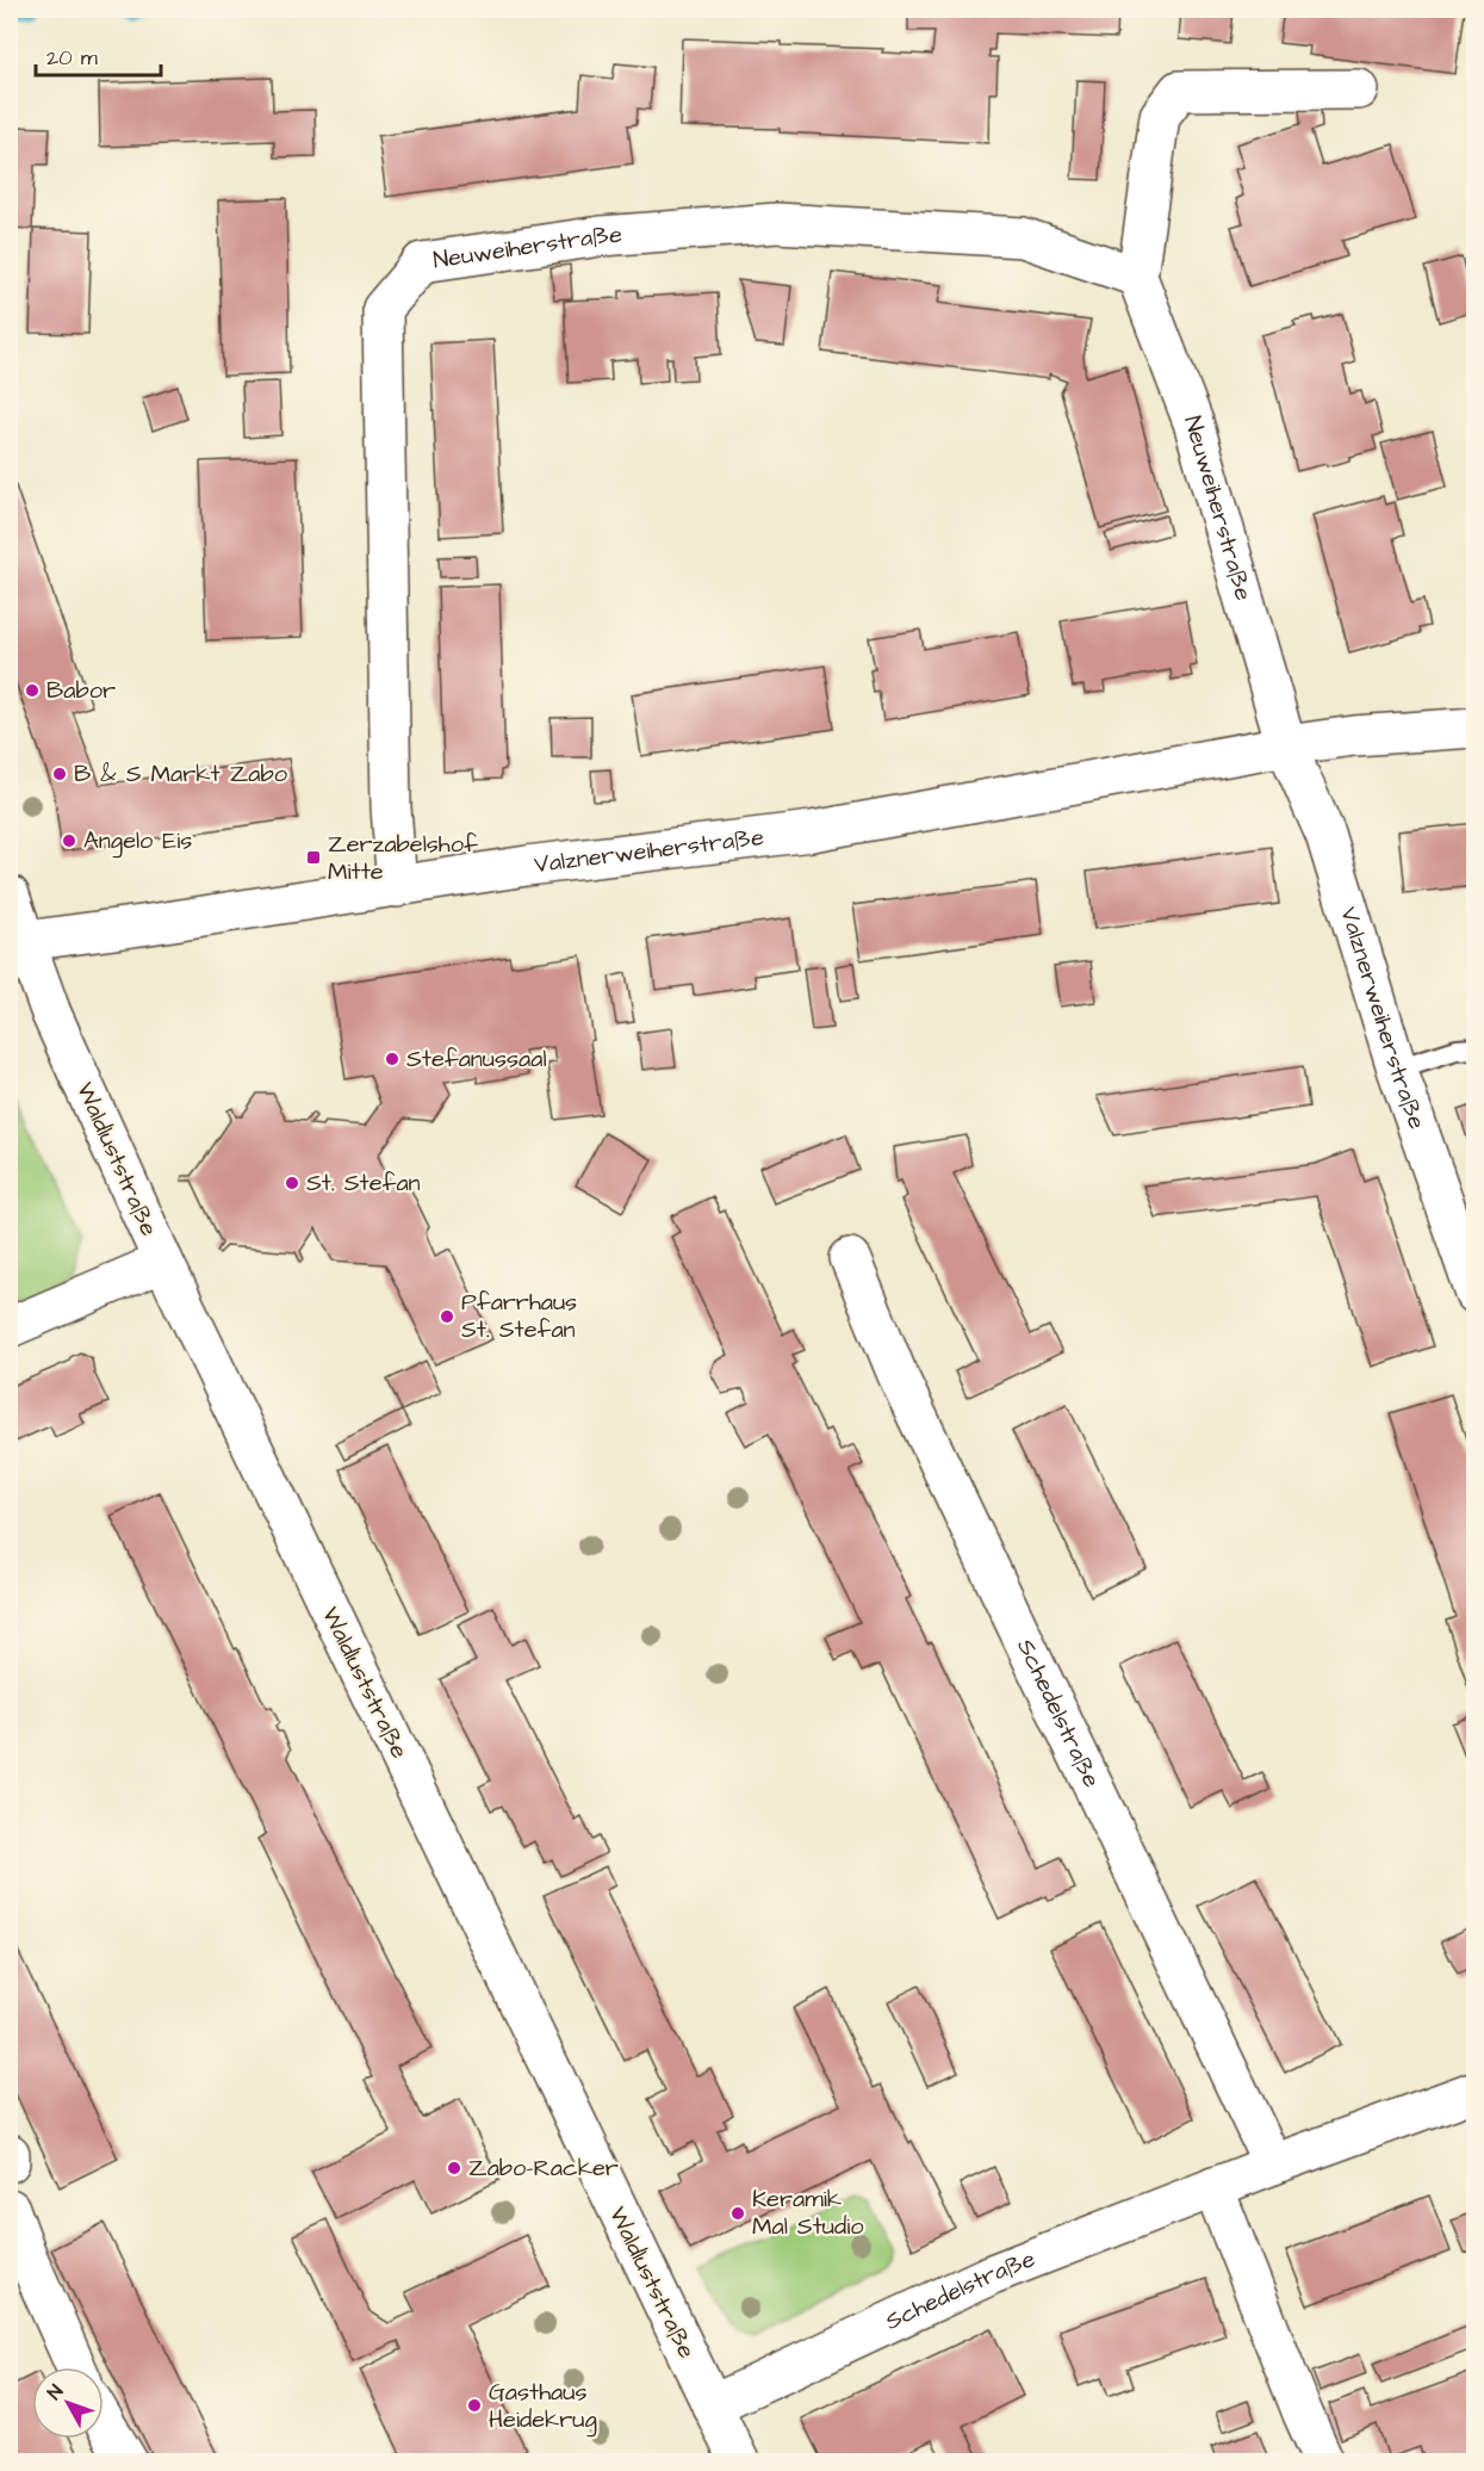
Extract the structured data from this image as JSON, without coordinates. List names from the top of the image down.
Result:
{
  "streets": {
    "street": [
      "Neuweiherstraße",
      "Valznerweiherstraße",
      "Waldluststraße",
      "Schedelstraße"
    ]
  },
  "crossings": [
    ["Neuweiherstraße", "Valznerweiherstraße"],
    ["Valznerweiherstraße", "Waldluststraße"],
    ["Waldluststraße", "Schedelstraße"]
  ],
  "places": {
    "other": [
      "Babor",
      "B & S Markt Zabo",
      "Angelo Eis",
      "Stefanussaal",
      "St. Stefan",
      "Pfarrhaus St. Stefan",
      "Zabo-Racker",
      "Keramik Mal Studio",
      "Gasthaus Heidekrug"
    ],
    "transit": ["Zerzabelshof Mitte"]
  },
  "scale_bar": "20 m",
  "north": "top left"
}
